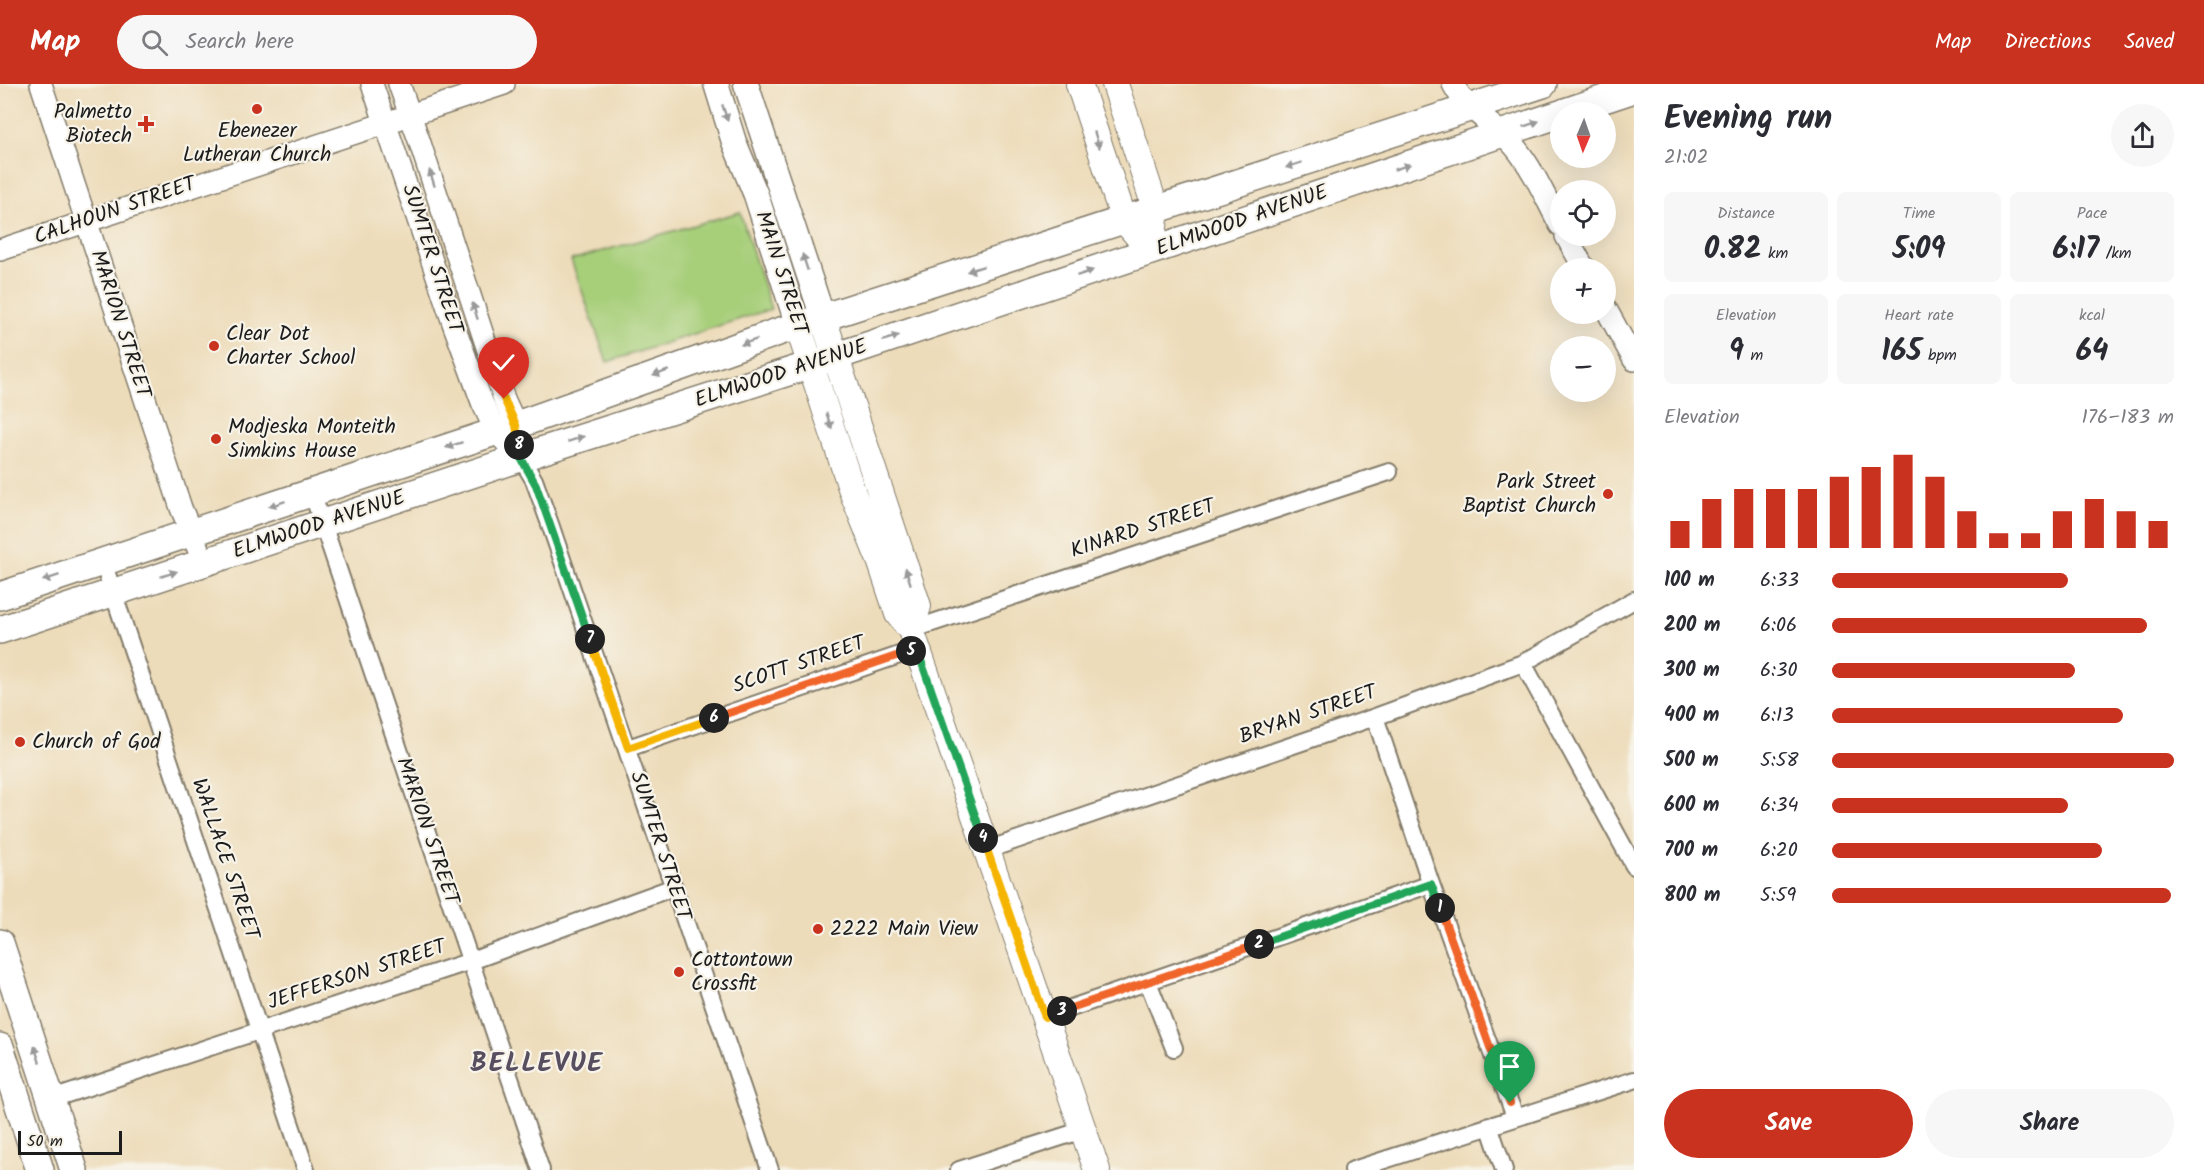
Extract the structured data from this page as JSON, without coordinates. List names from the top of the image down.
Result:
{
  "streets": {
    "highway": ["ELMWOOD AVENUE"],
    "main road": ["MAIN STREET"],
    "street": [
      "CALHOUN STREET",
      "SUMTER STREET",
      "MARION STREET",
      "KINARD STREET",
      "SCOTT STREET",
      "BRYAN STREET",
      "WALLACE STREET",
      "JEFFERSON STREET"
    ]
  },
  "crossings": [
    ["CALHOUN STREET", "SUMTER STREET"],
    ["CALHOUN STREET", "MARION STREET"],
    ["ELMWOOD AVENUE", "SUMTER STREET"],
    ["ELMWOOD AVENUE", "MAIN STREET"],
    ["ELMWOOD AVENUE", "MARION STREET"],
    ["ELMWOOD AVENUE", "WALLACE STREET"],
    ["SUMTER STREET", "SCOTT STREET"],
    ["SUMTER STREET", "JEFFERSON STREET"],
    ["MAIN STREET", "KINARD STREET"],
    ["MAIN STREET", "SCOTT STREET"],
    ["MAIN STREET", "BRYAN STREET"],
    ["MARION STREET", "JEFFERSON STREET"],
    ["KINARD STREET", "SCOTT STREET"],
    ["WALLACE STREET", "JEFFERSON STREET"]
  ],
  "districts": ["BELLEVUE"],
  "places": {
    "other": [
      "Ebenezer Lutheran Church",
      "Clear Dot Charter School",
      "Modjeska Monteith Simkins House",
      "Park Street Baptist Church",
      "Church of God",
      "2222 Main View",
      "Cottontown Crossfit"
    ],
    "health": ["Palmetto Biotech"]
  },
  "scale_bar": "50 m",
  "north": "bottom",
  "page": {
    "header": "Map",
    "search": "Search here",
    "nav": ["Map", "Directions", "Saved"],
    "heading": ["Evening run", "21:02"],
    "map_buttons": ["+", "−"],
    "stats": [
      ["Distance", "0.82 km"],
      ["Time", "5:09"],
      ["Pace", "6:17 /km"],
      ["Elevation", "9 m"],
      ["Heart rate", "165 bpm"],
      ["kcal", "64"]
    ],
    "chart": ["Elevation", "176–183 m"],
    "pins": [
      "8",
      "7",
      "5",
      "6",
      "4",
      "1",
      "2",
      "3"
    ],
    "list": [
      {
        "name": "100 m",
        "note": "6:33"
      },
      {
        "name": "200 m",
        "note": "6:06"
      },
      {
        "name": "300 m",
        "note": "6:30"
      },
      {
        "name": "400 m",
        "note": "6:13"
      },
      {
        "name": "500 m",
        "note": "5:58"
      },
      {
        "name": "600 m",
        "note": "6:34"
      },
      {
        "name": "700 m",
        "note": "6:20"
      },
      {
        "name": "800 m",
        "note": "5:59"
      }
    ],
    "buttons": ["Save", "Share"],
    "scale": "50 m"
  }
}
